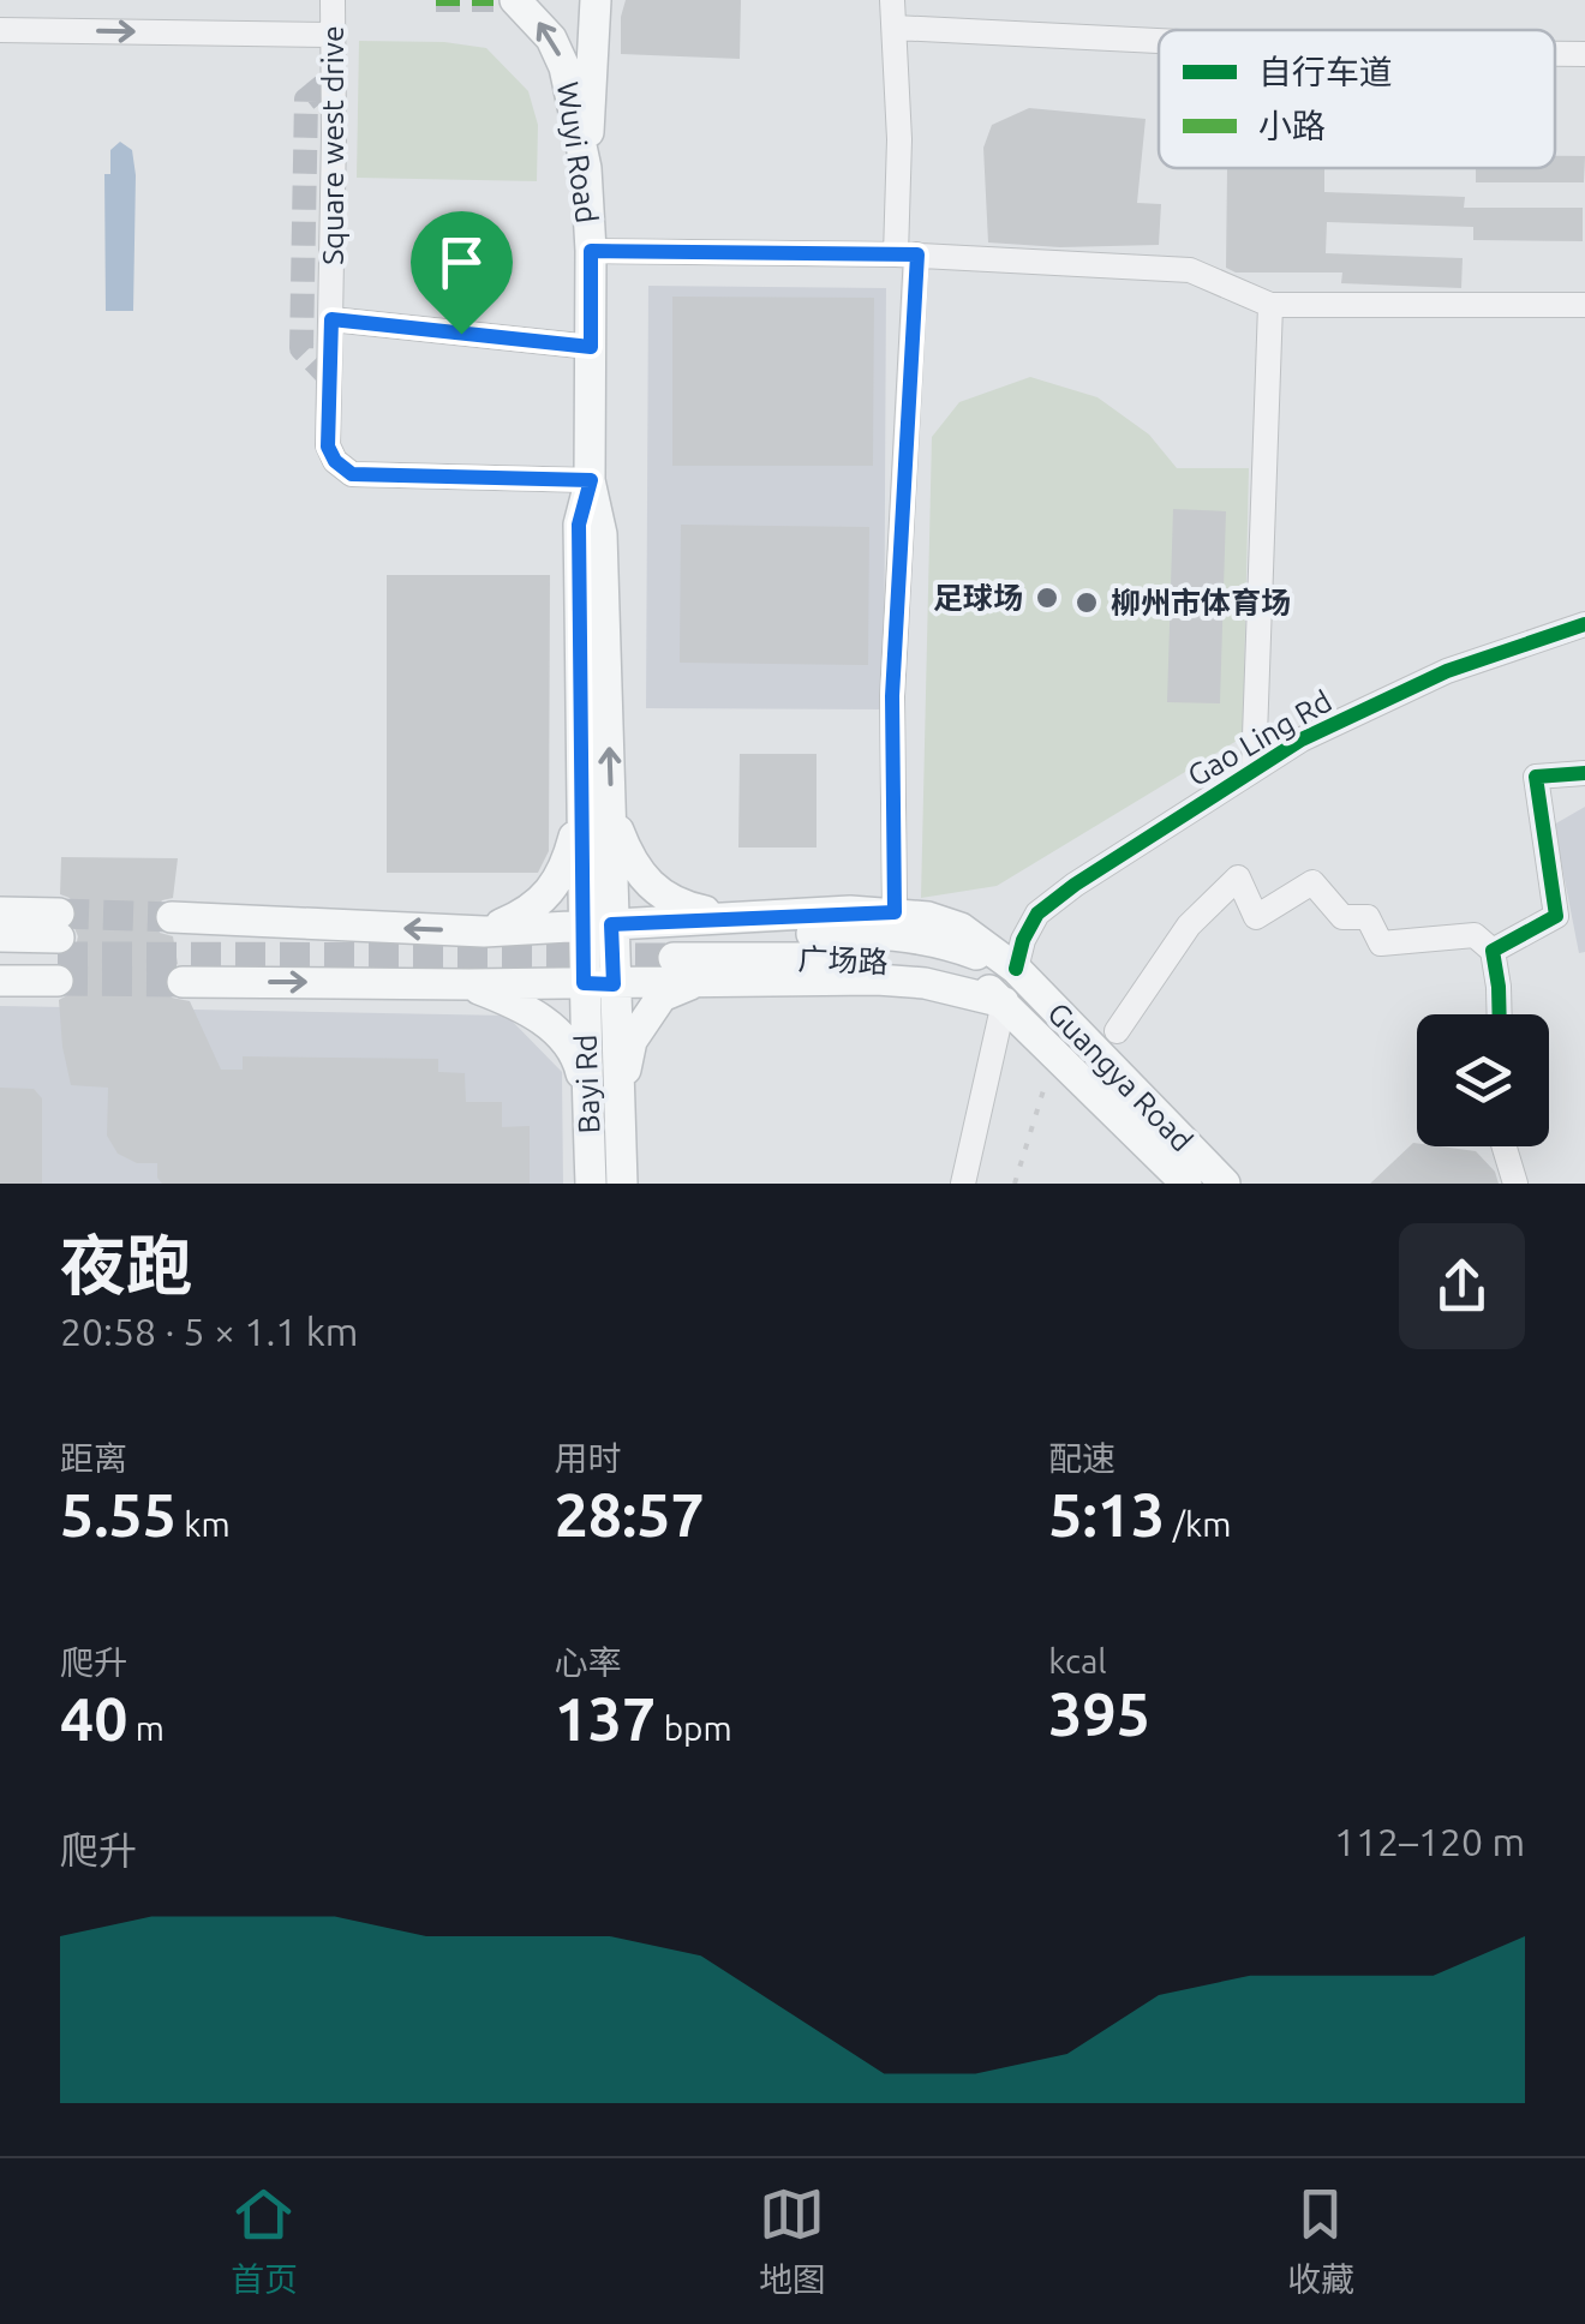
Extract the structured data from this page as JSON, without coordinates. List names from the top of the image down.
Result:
{
  "streets": {
    "main road": [
      "Wuyi Road",
      "广场路",
      "Guangya Road",
      "Bayi Rd"
    ],
    "street": ["Square west drive", "Gao Ling Rd"]
  },
  "crossings": [
    ["Square west drive", "Bayi Rd"],
    ["Wuyi Road", "Bayi Rd"],
    ["Gao Ling Rd", "广场路"],
    ["Gao Ling Rd", "Guangya Road"],
    ["广场路", "Guangya Road"]
  ],
  "one_way": ["Wuyi Road"],
  "places": ["足球场", "柳州市体育场"],
  "legend": ["自行车道", "小路"],
  "page": {
    "heading": ["夜跑", "20:58 · 5 × 1.1 km"],
    "stats": [
      ["距离", "5.55 km"],
      ["用时", "28:57"],
      ["配速", "5:13 /km"],
      ["爬升", "40 m"],
      ["心率", "137 bpm"],
      ["kcal", "395"]
    ],
    "chart": ["爬升", "112–120 m"],
    "tabs": ["首页", "地图", "收藏"]
  }
}
